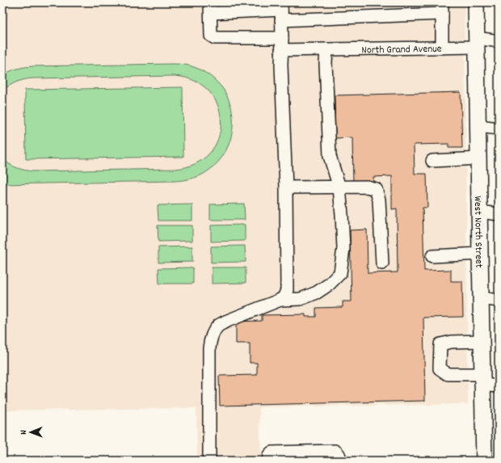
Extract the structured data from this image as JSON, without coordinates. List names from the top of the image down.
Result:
{
  "streets": {
    "main road": ["West North Street"],
    "street": ["North Grand Avenue"]
  },
  "crossings": [
    ["North Grand Avenue", "West North Street"]
  ],
  "north": "left"
}
